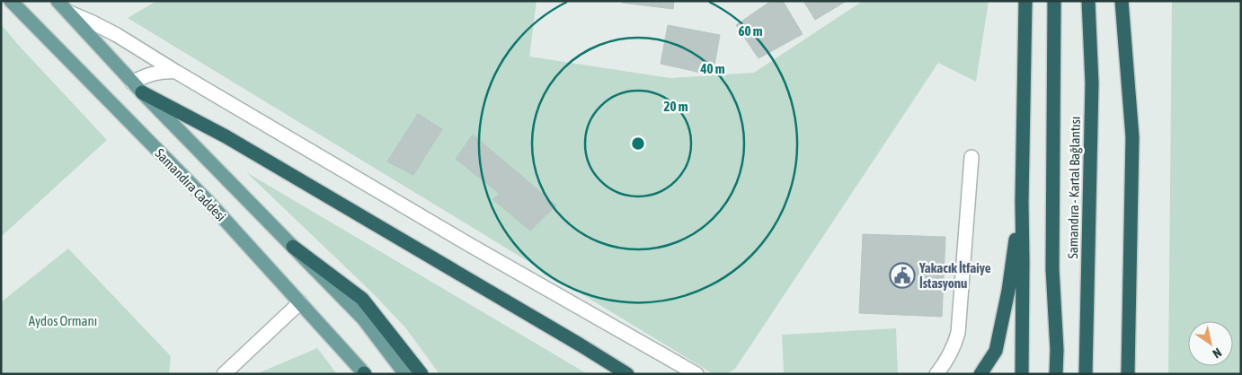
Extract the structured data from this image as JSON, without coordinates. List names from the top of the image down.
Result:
{
  "streets": {
    "highway": ["Samandıra - Kartal Bağlantısı"],
    "main road": ["Samandıra Caddesi"]
  },
  "parks": ["Aydos Ormanı"],
  "places": {
    "public building": ["Yakacık İtfaiye İstasyonu"]
  },
  "north": "bottom right",
  "rings": ["60 m", "40 m", "20 m"]
}
